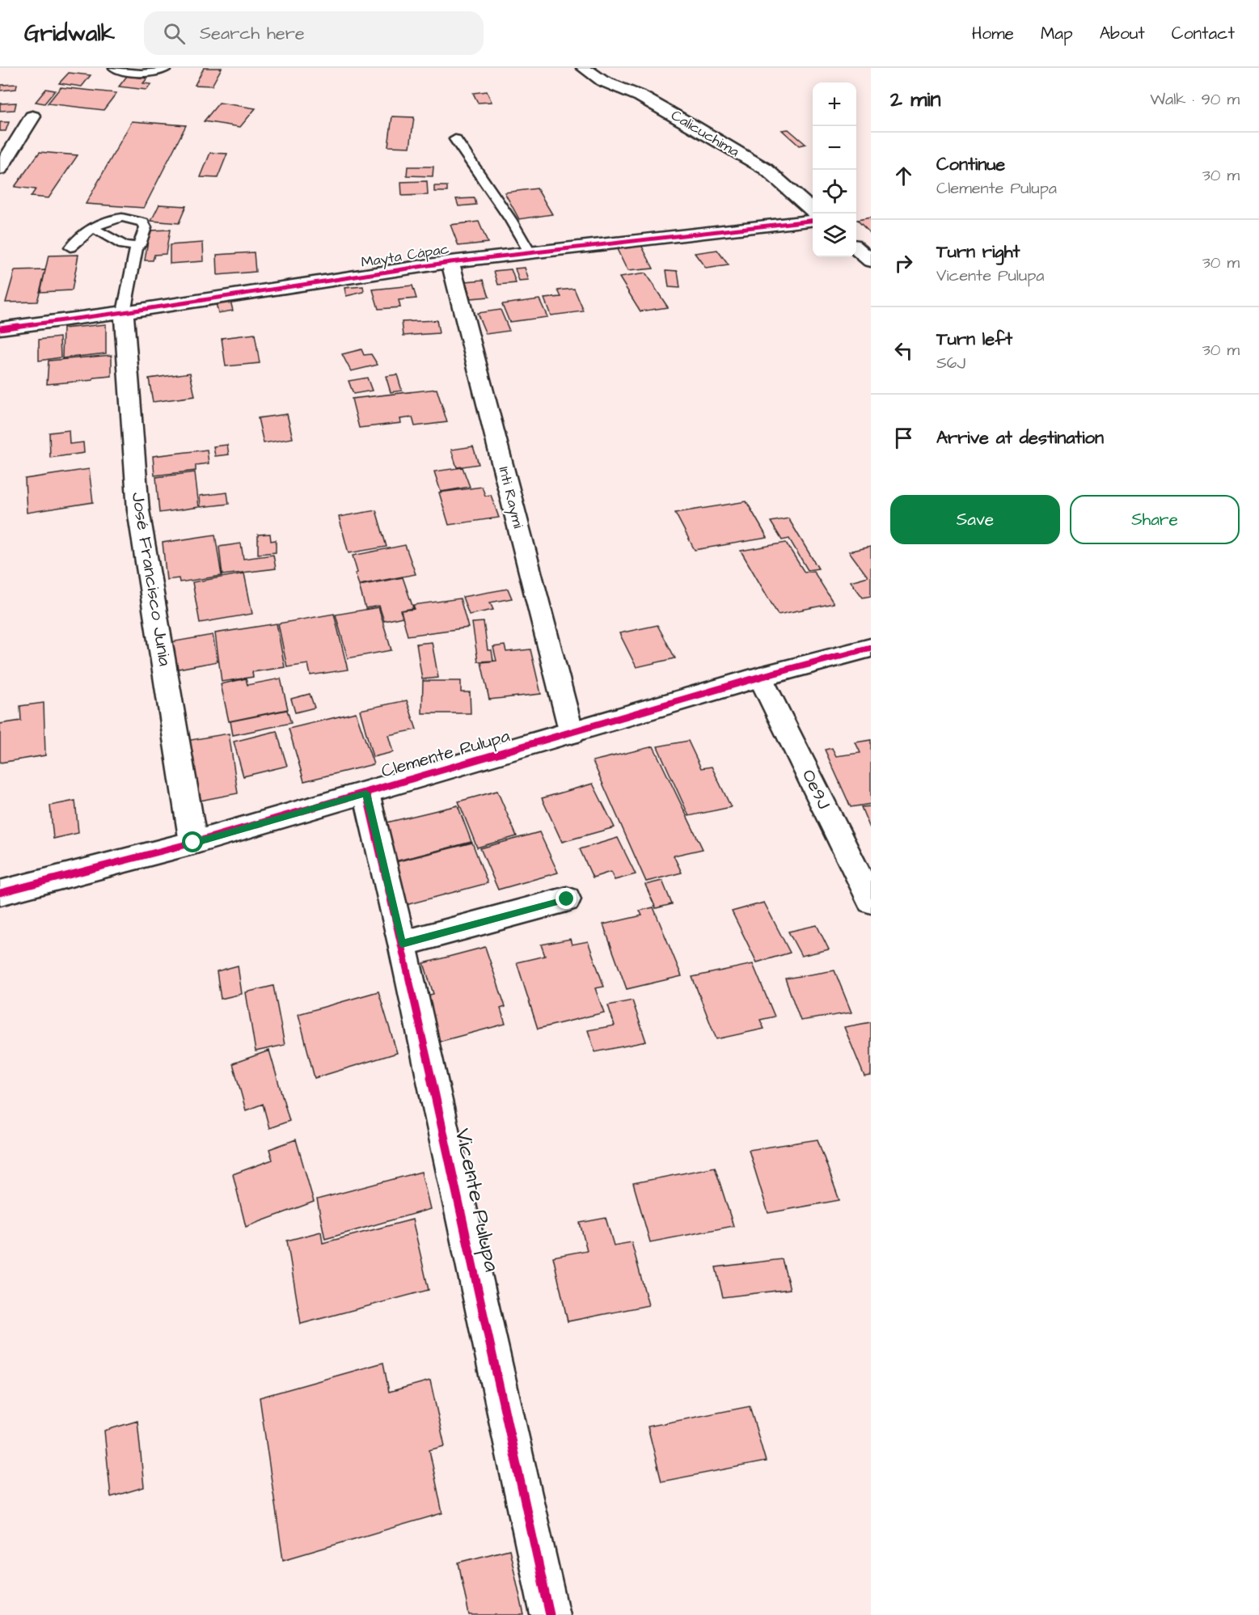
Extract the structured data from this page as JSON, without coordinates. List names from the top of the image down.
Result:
{
  "streets": {
    "street": [
      "Calicuchima",
      "Mayta Cápac",
      "Inti Raymi",
      "José Francisco Junia",
      "Clemente Pulupa",
      "Oe9J",
      "Vicente Pulupa"
    ]
  },
  "crossings": [
    ["Mayta Cápac", "Inti Raymi"],
    ["Mayta Cápac", "José Francisco Junia"],
    ["Inti Raymi", "Clemente Pulupa"],
    ["José Francisco Junia", "Clemente Pulupa"],
    ["Clemente Pulupa", "Oe9J"],
    ["Clemente Pulupa", "Vicente Pulupa"]
  ],
  "page": {
    "header": "Gridwalk",
    "search": "Search here",
    "nav": [
      "Home",
      "Map",
      "About",
      "Contact"
    ],
    "heading": ["2 min", "Walk · 90 m"],
    "map_buttons": ["+", "−"],
    "list": [
      ["Continue", "Clemente Pulupa", "30 m"],
      ["Turn right", "Vicente Pulupa", "30 m"],
      ["Turn left", "S6J", "30 m"],
      "Arrive at destination"
    ],
    "buttons": ["Save", "Share"]
  }
}
